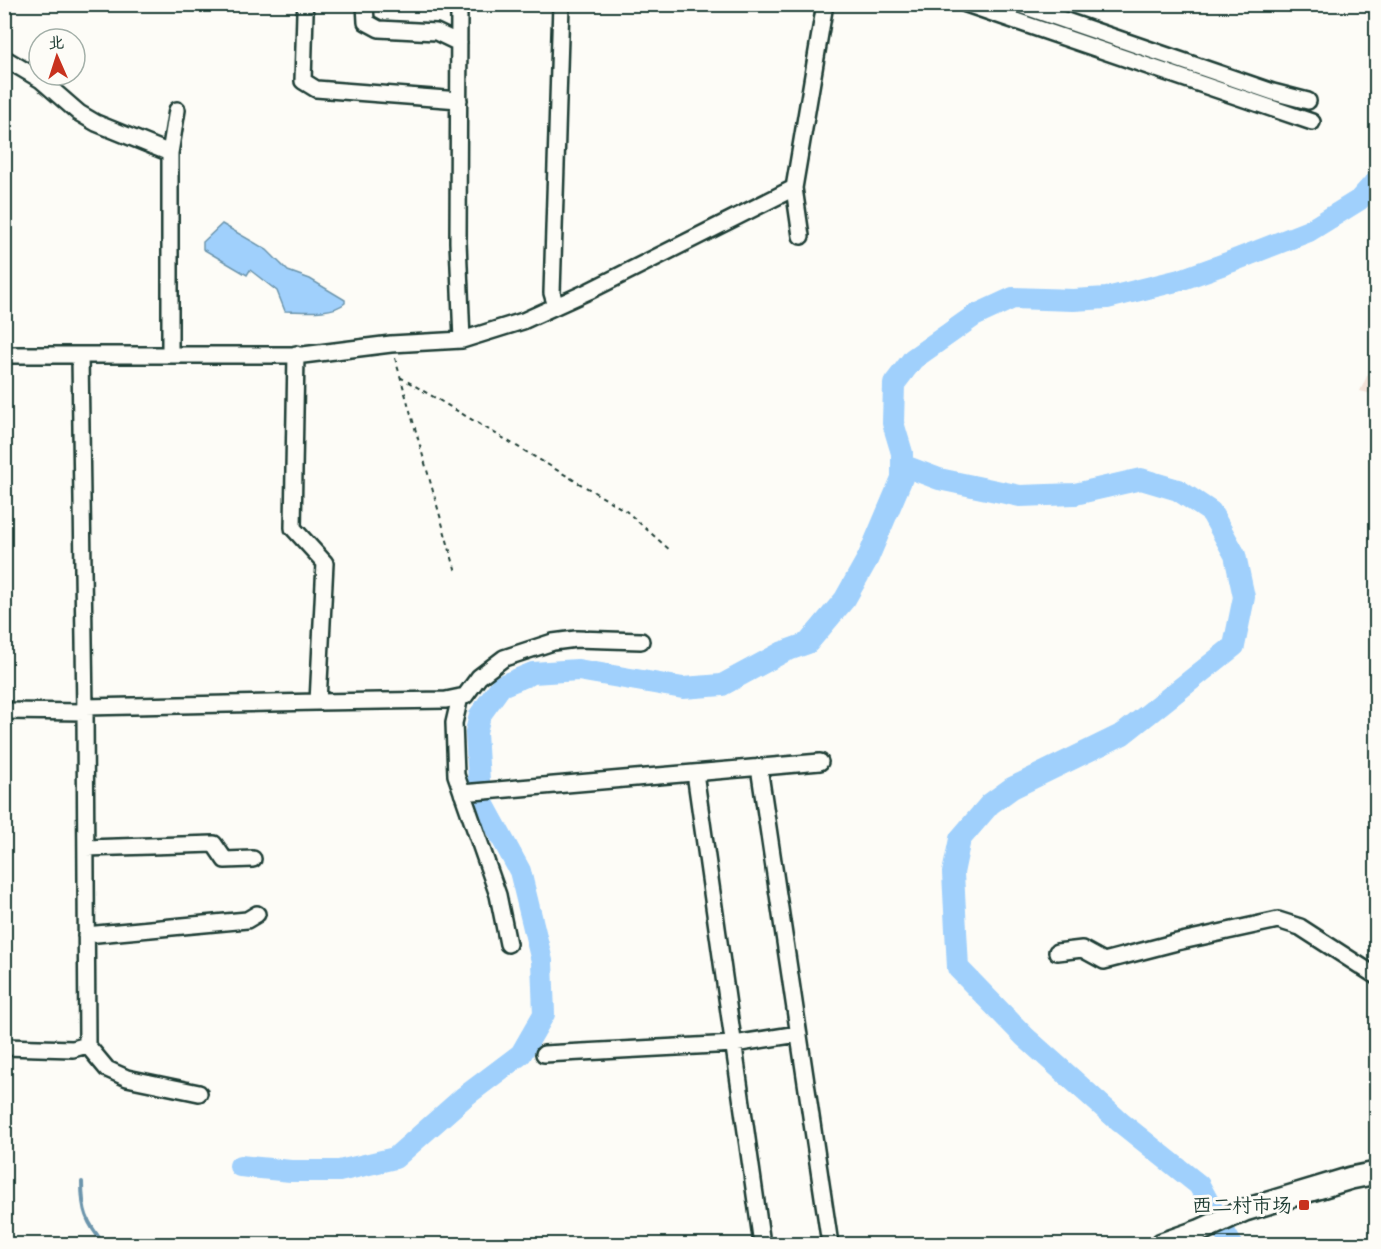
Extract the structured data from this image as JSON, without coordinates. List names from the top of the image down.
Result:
{
  "places": {
    "transit": ["西二村市场"]
  },
  "north": "top"
}
